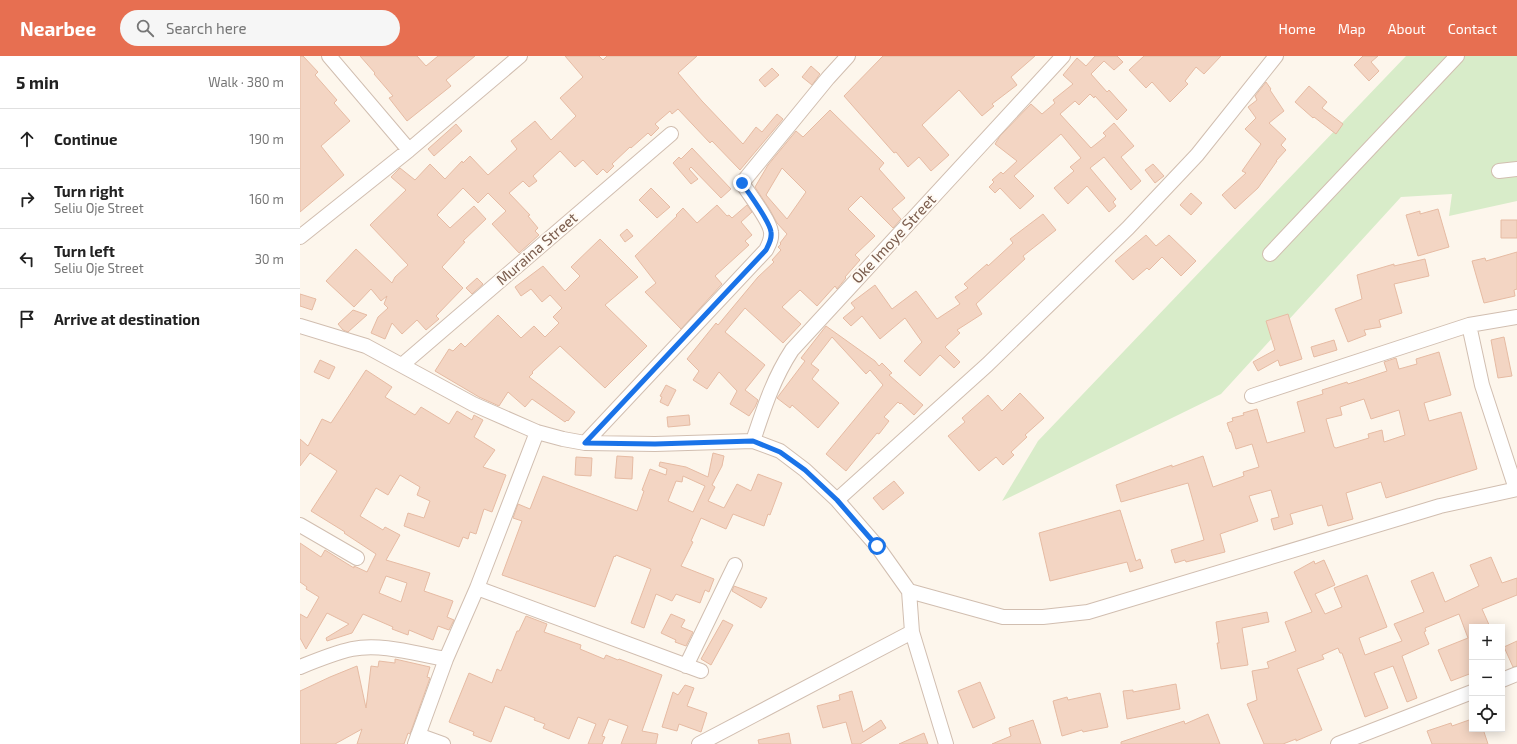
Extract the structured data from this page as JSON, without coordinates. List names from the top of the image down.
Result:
{
  "streets": {
    "street": ["Oke Imoye Street", "Muraina Street"]
  },
  "page": {
    "header": "Nearbee",
    "search": "Search here",
    "nav": [
      "Home",
      "Map",
      "About",
      "Contact"
    ],
    "heading": ["5 min", "Walk · 380 m"],
    "list": [
      ["Continue", "190 m"],
      ["Turn right", "Seliu Oje Street", "160 m"],
      ["Turn left", "Seliu Oje Street", "30 m"],
      "Arrive at destination"
    ],
    "map_buttons": ["+", "−"]
  }
}
